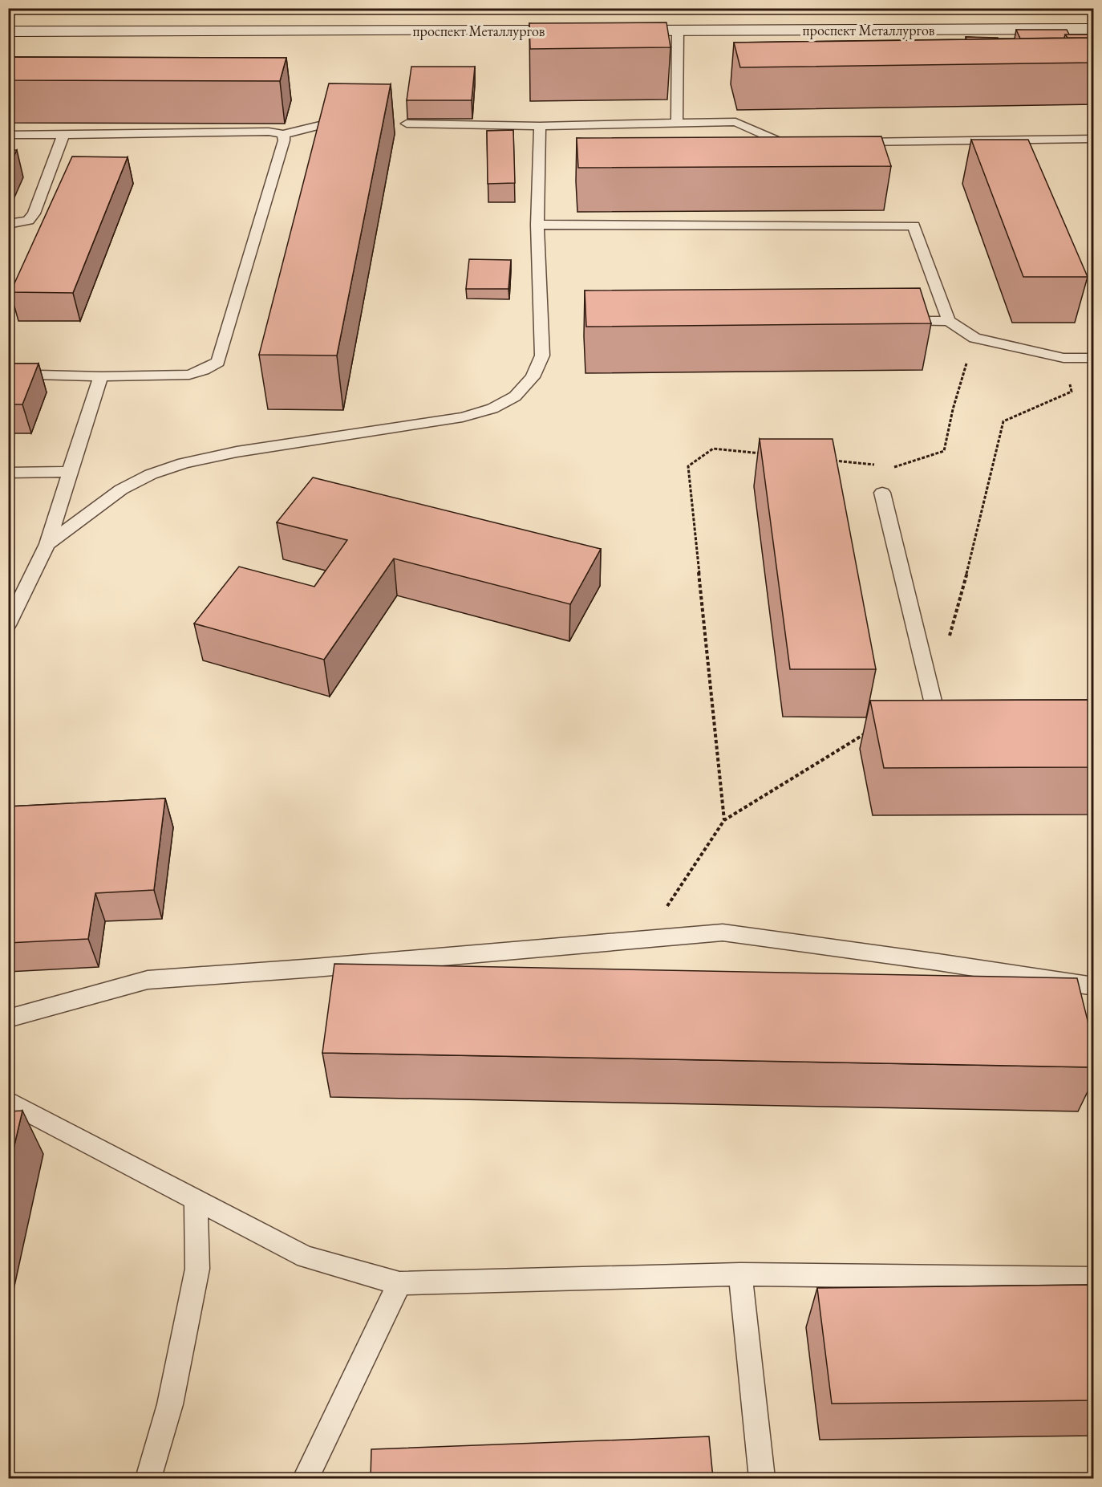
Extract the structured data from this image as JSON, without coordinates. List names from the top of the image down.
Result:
{
  "streets": {
    "main road": ["проспект Металлургов"]
  }
}
